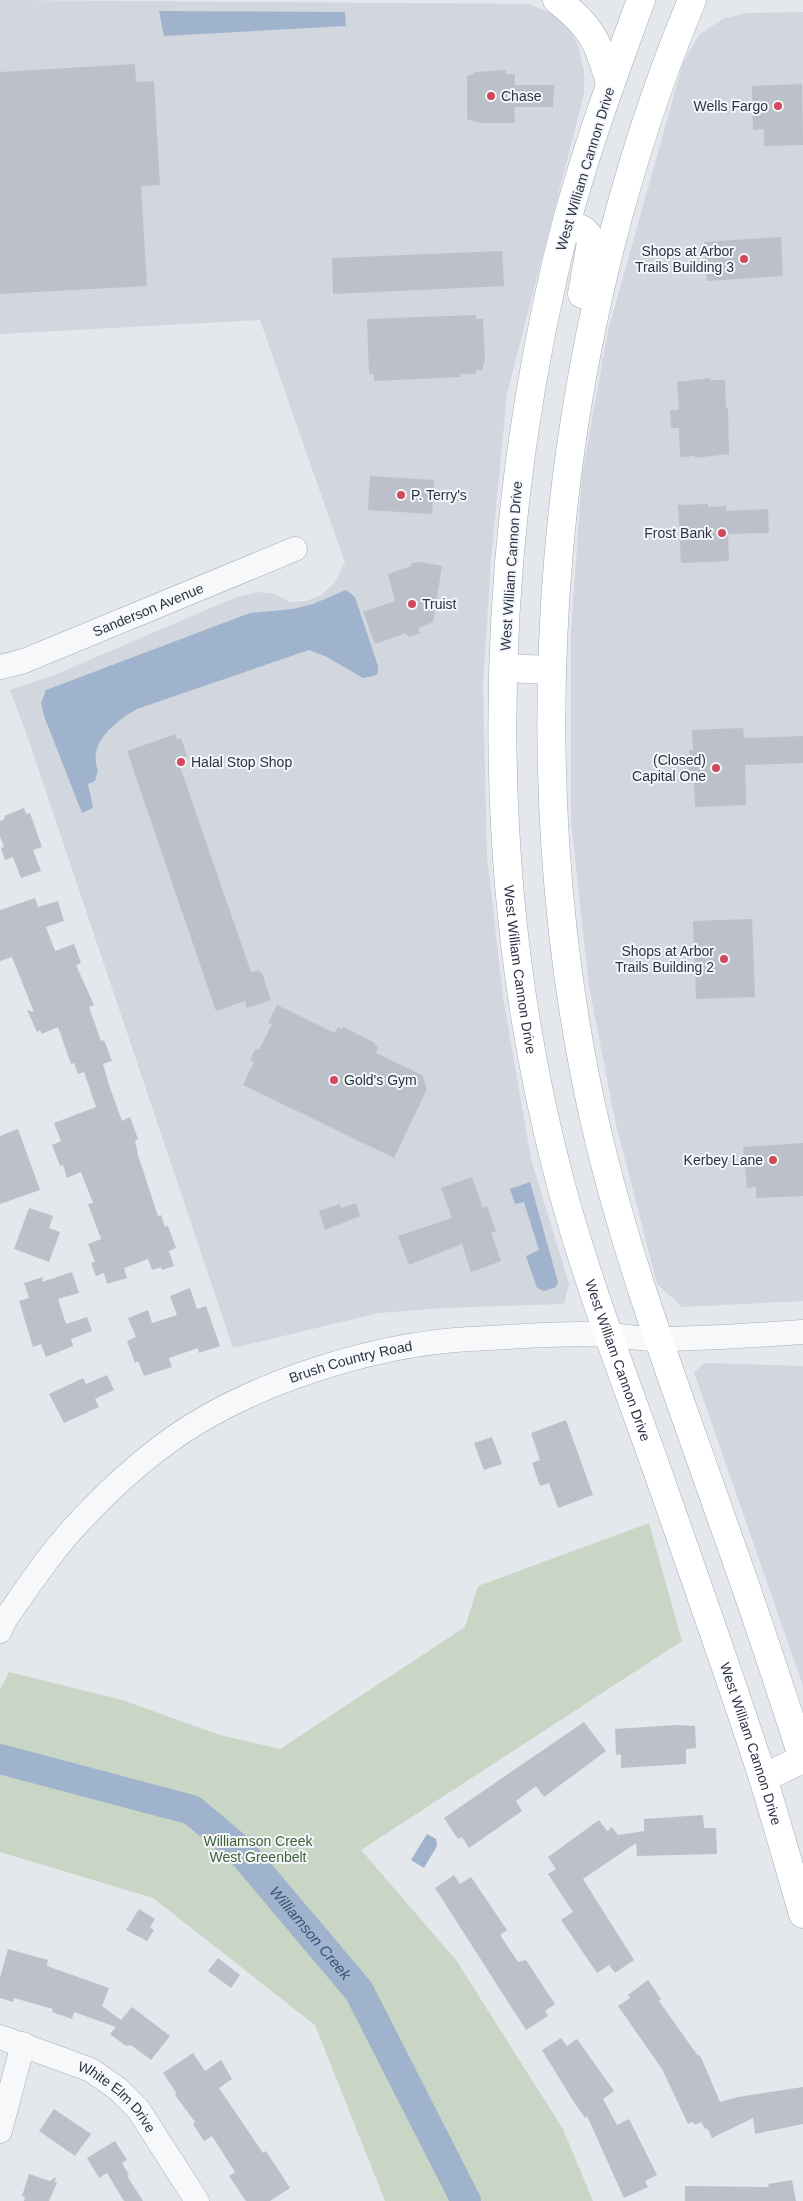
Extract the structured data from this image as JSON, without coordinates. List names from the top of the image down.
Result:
{
  "streets": {
    "main road": ["West William Cannon Drive"],
    "street": ["Sanderson Avenue", "Brush Country Road", "White Elm Drive"]
  },
  "crossings": [
    ["West William Cannon Drive", "Brush Country Road"]
  ],
  "water": ["Williamson Creek"],
  "parks": ["Williamson Creek West Greenbelt"],
  "places": [
    "Chase",
    "Wells Fargo",
    "Shops at Arbor Trails Building 3",
    "P. Terry's",
    "Frost Bank",
    "Truist",
    "Halal Stop Shop",
    "(Closed) Capital One",
    "Shops at Arbor Trails Building 2",
    "Gold's Gym",
    "Kerbey Lane"
  ]
}
